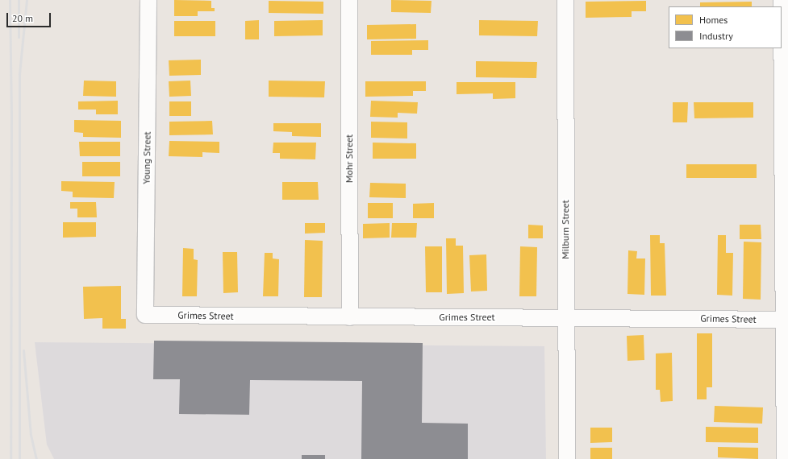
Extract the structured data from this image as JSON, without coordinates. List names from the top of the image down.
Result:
{
  "streets": {
    "street": [
      "Young Street",
      "Mohr Street",
      "Milburn Street",
      "Grimes Street"
    ]
  },
  "crossings": [
    ["Young Street", "Grimes Street"],
    ["Mohr Street", "Grimes Street"],
    ["Milburn Street", "Grimes Street"]
  ],
  "legend": ["Homes", "Industry"],
  "scale_bar": "20 m"
}
